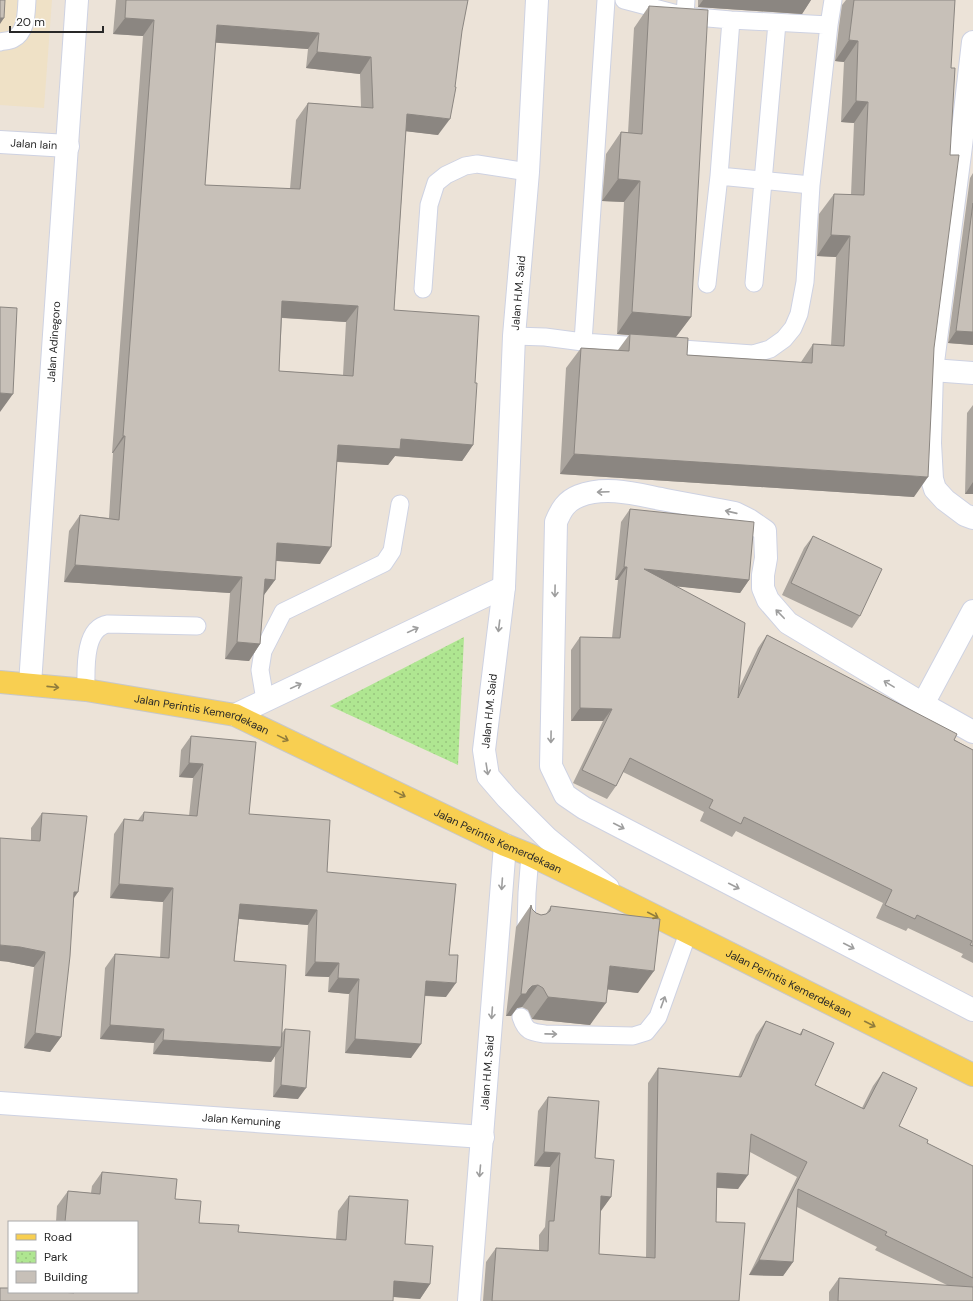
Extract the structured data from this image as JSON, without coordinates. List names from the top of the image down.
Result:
{
  "streets": {
    "main road": ["Jalan Perintis Kemerdekaan"],
    "street": [
      "Jalan Iain",
      "Jalan H.M. Said",
      "Jalan Adinegoro",
      "Jalan Kemuning"
    ]
  },
  "crossings": [
    ["Jalan Iain", "Jalan Adinegoro"],
    ["Jalan H.M. Said", "Jalan Perintis Kemerdekaan"],
    ["Jalan H.M. Said", "Jalan Kemuning"],
    ["Jalan Adinegoro", "Jalan Perintis Kemerdekaan"]
  ],
  "one_way": ["Jalan H.M. Said", "Jalan Perintis Kemerdekaan"],
  "legend": ["Road", "Park", "Building"],
  "scale_bar": "20 m"
}
